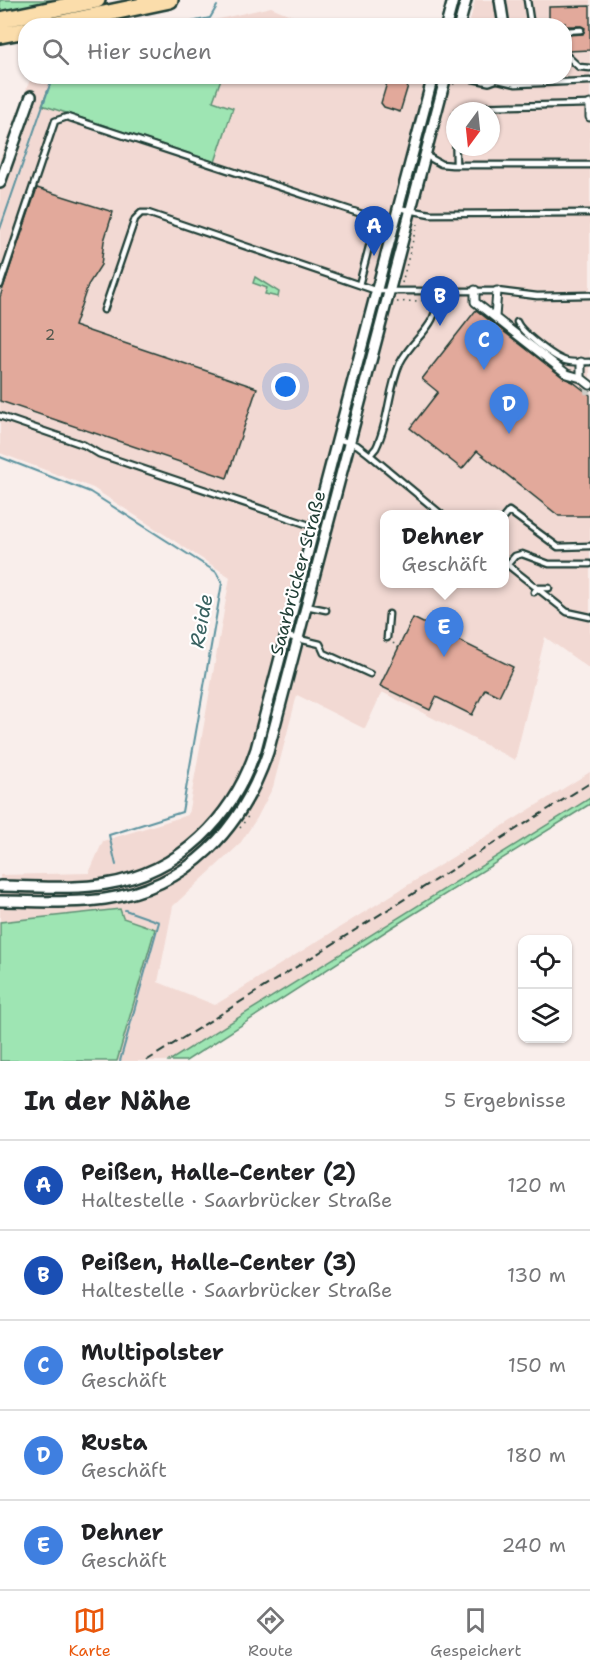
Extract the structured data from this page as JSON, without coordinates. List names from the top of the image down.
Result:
{
  "streets": {
    "street": ["Saarbrücker Straße"]
  },
  "water": ["Reide"],
  "house_numbers": ["2"],
  "north": "bottom",
  "page": {
    "search": "Hier suchen",
    "pins": [
      "A",
      "B",
      "C",
      "D",
      "E"
    ],
    "popup": ["Dehner", "Geschäft"],
    "heading": ["In der Nähe", "5 Ergebnisse"],
    "list": [
      {
        "mark": "A",
        "name": "Peißen, Halle-Center (2)",
        "note": "Haltestelle · Saarbrücker Straße",
        "value": "120 m"
      },
      {
        "mark": "B",
        "name": "Peißen, Halle-Center (3)",
        "note": "Haltestelle · Saarbrücker Straße",
        "value": "130 m"
      },
      {
        "mark": "C",
        "name": "Multipolster",
        "note": "Geschäft",
        "value": "150 m"
      },
      {
        "mark": "D",
        "name": "Rusta",
        "note": "Geschäft",
        "value": "180 m"
      },
      {
        "mark": "E",
        "name": "Dehner",
        "note": "Geschäft",
        "value": "240 m"
      }
    ],
    "nav": ["Karte", "Route", "Gespeichert"]
  }
}
